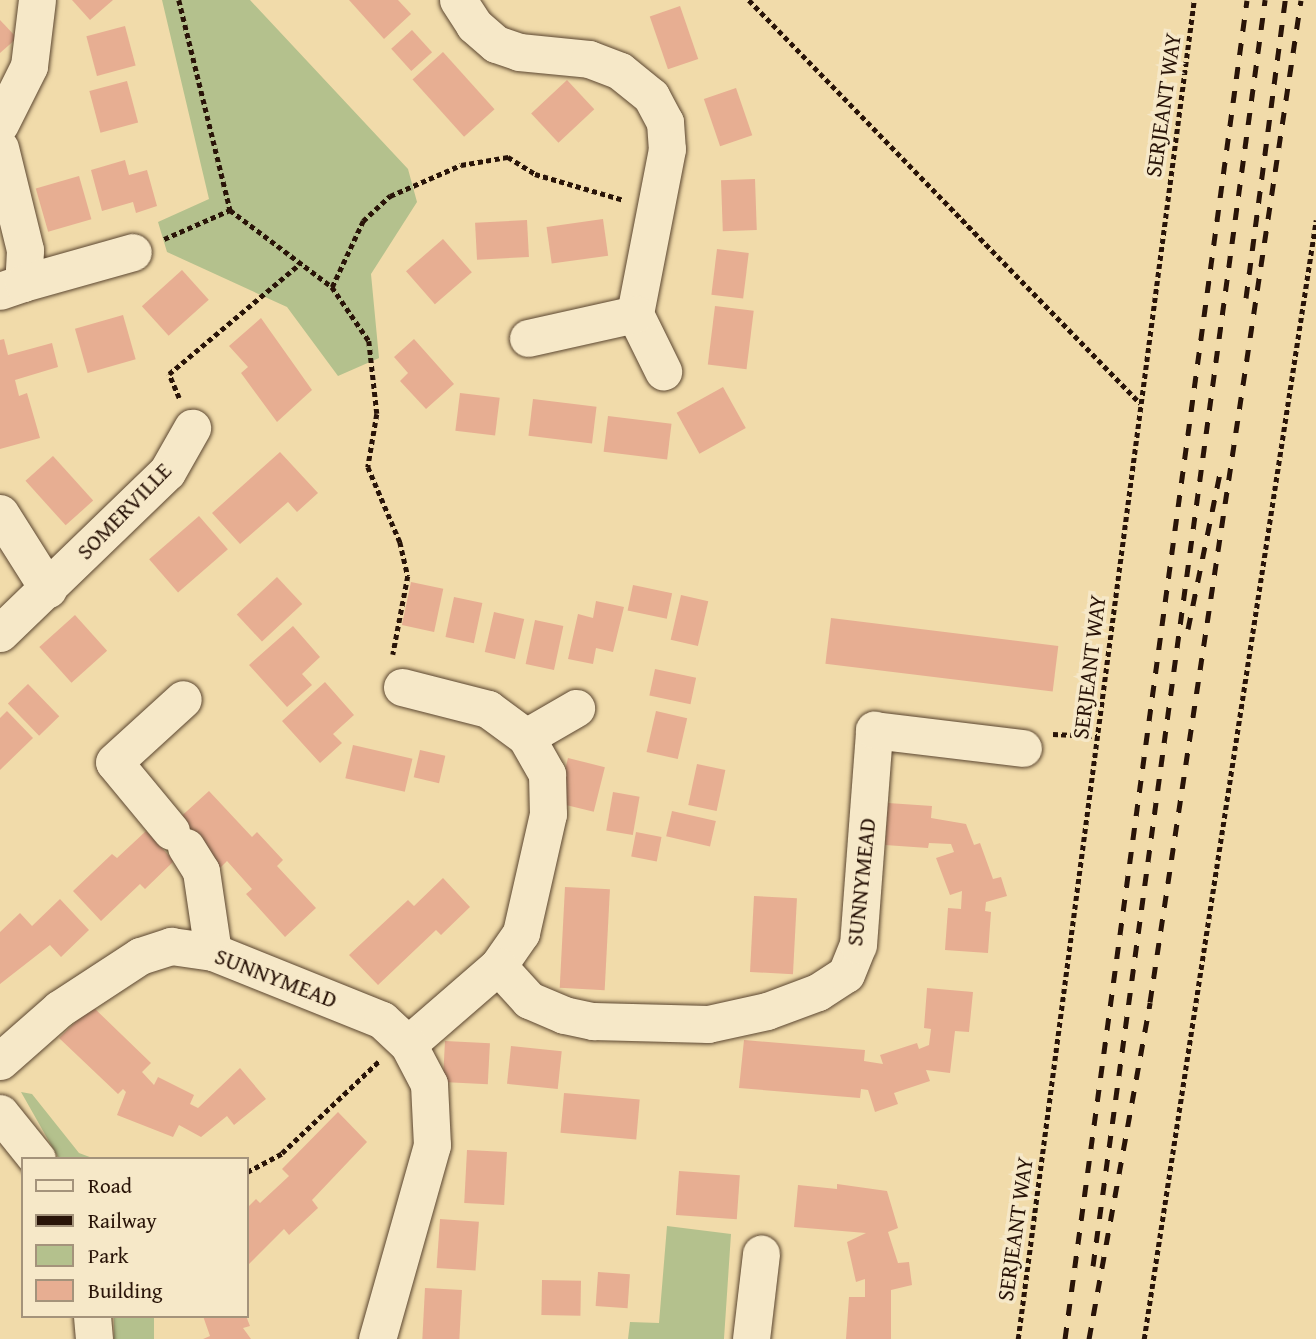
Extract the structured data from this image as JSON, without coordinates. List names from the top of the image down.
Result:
{
  "streets": {
    "street": ["SOMERVILLE", "SUNNYMEAD"],
    "path": ["SERJEANT WAY"]
  },
  "legend": [
    "Road",
    "Railway",
    "Park",
    "Building"
  ]
}
